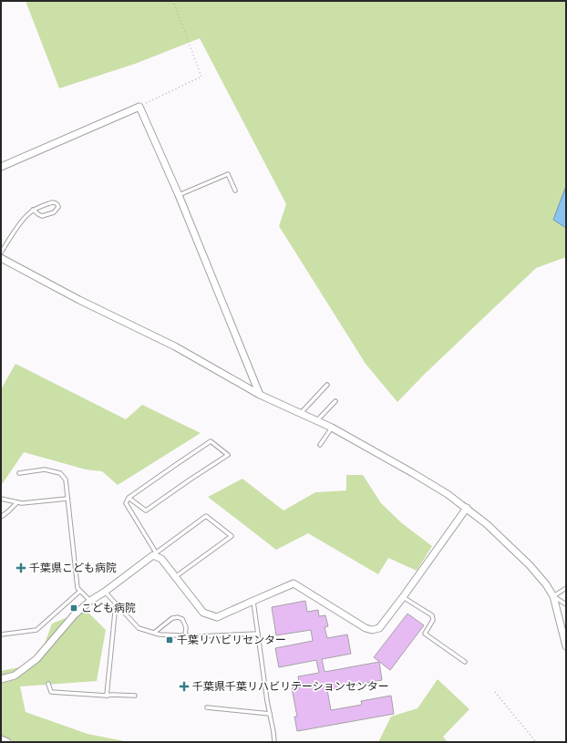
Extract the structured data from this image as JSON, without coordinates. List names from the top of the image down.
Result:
{
  "places": {
    "health": ["千葉県こども病院", "千葉県千葉リハビリテーションセンター"],
    "transit": ["こども病院", "千葉リハビリセンター"]
  }
}
